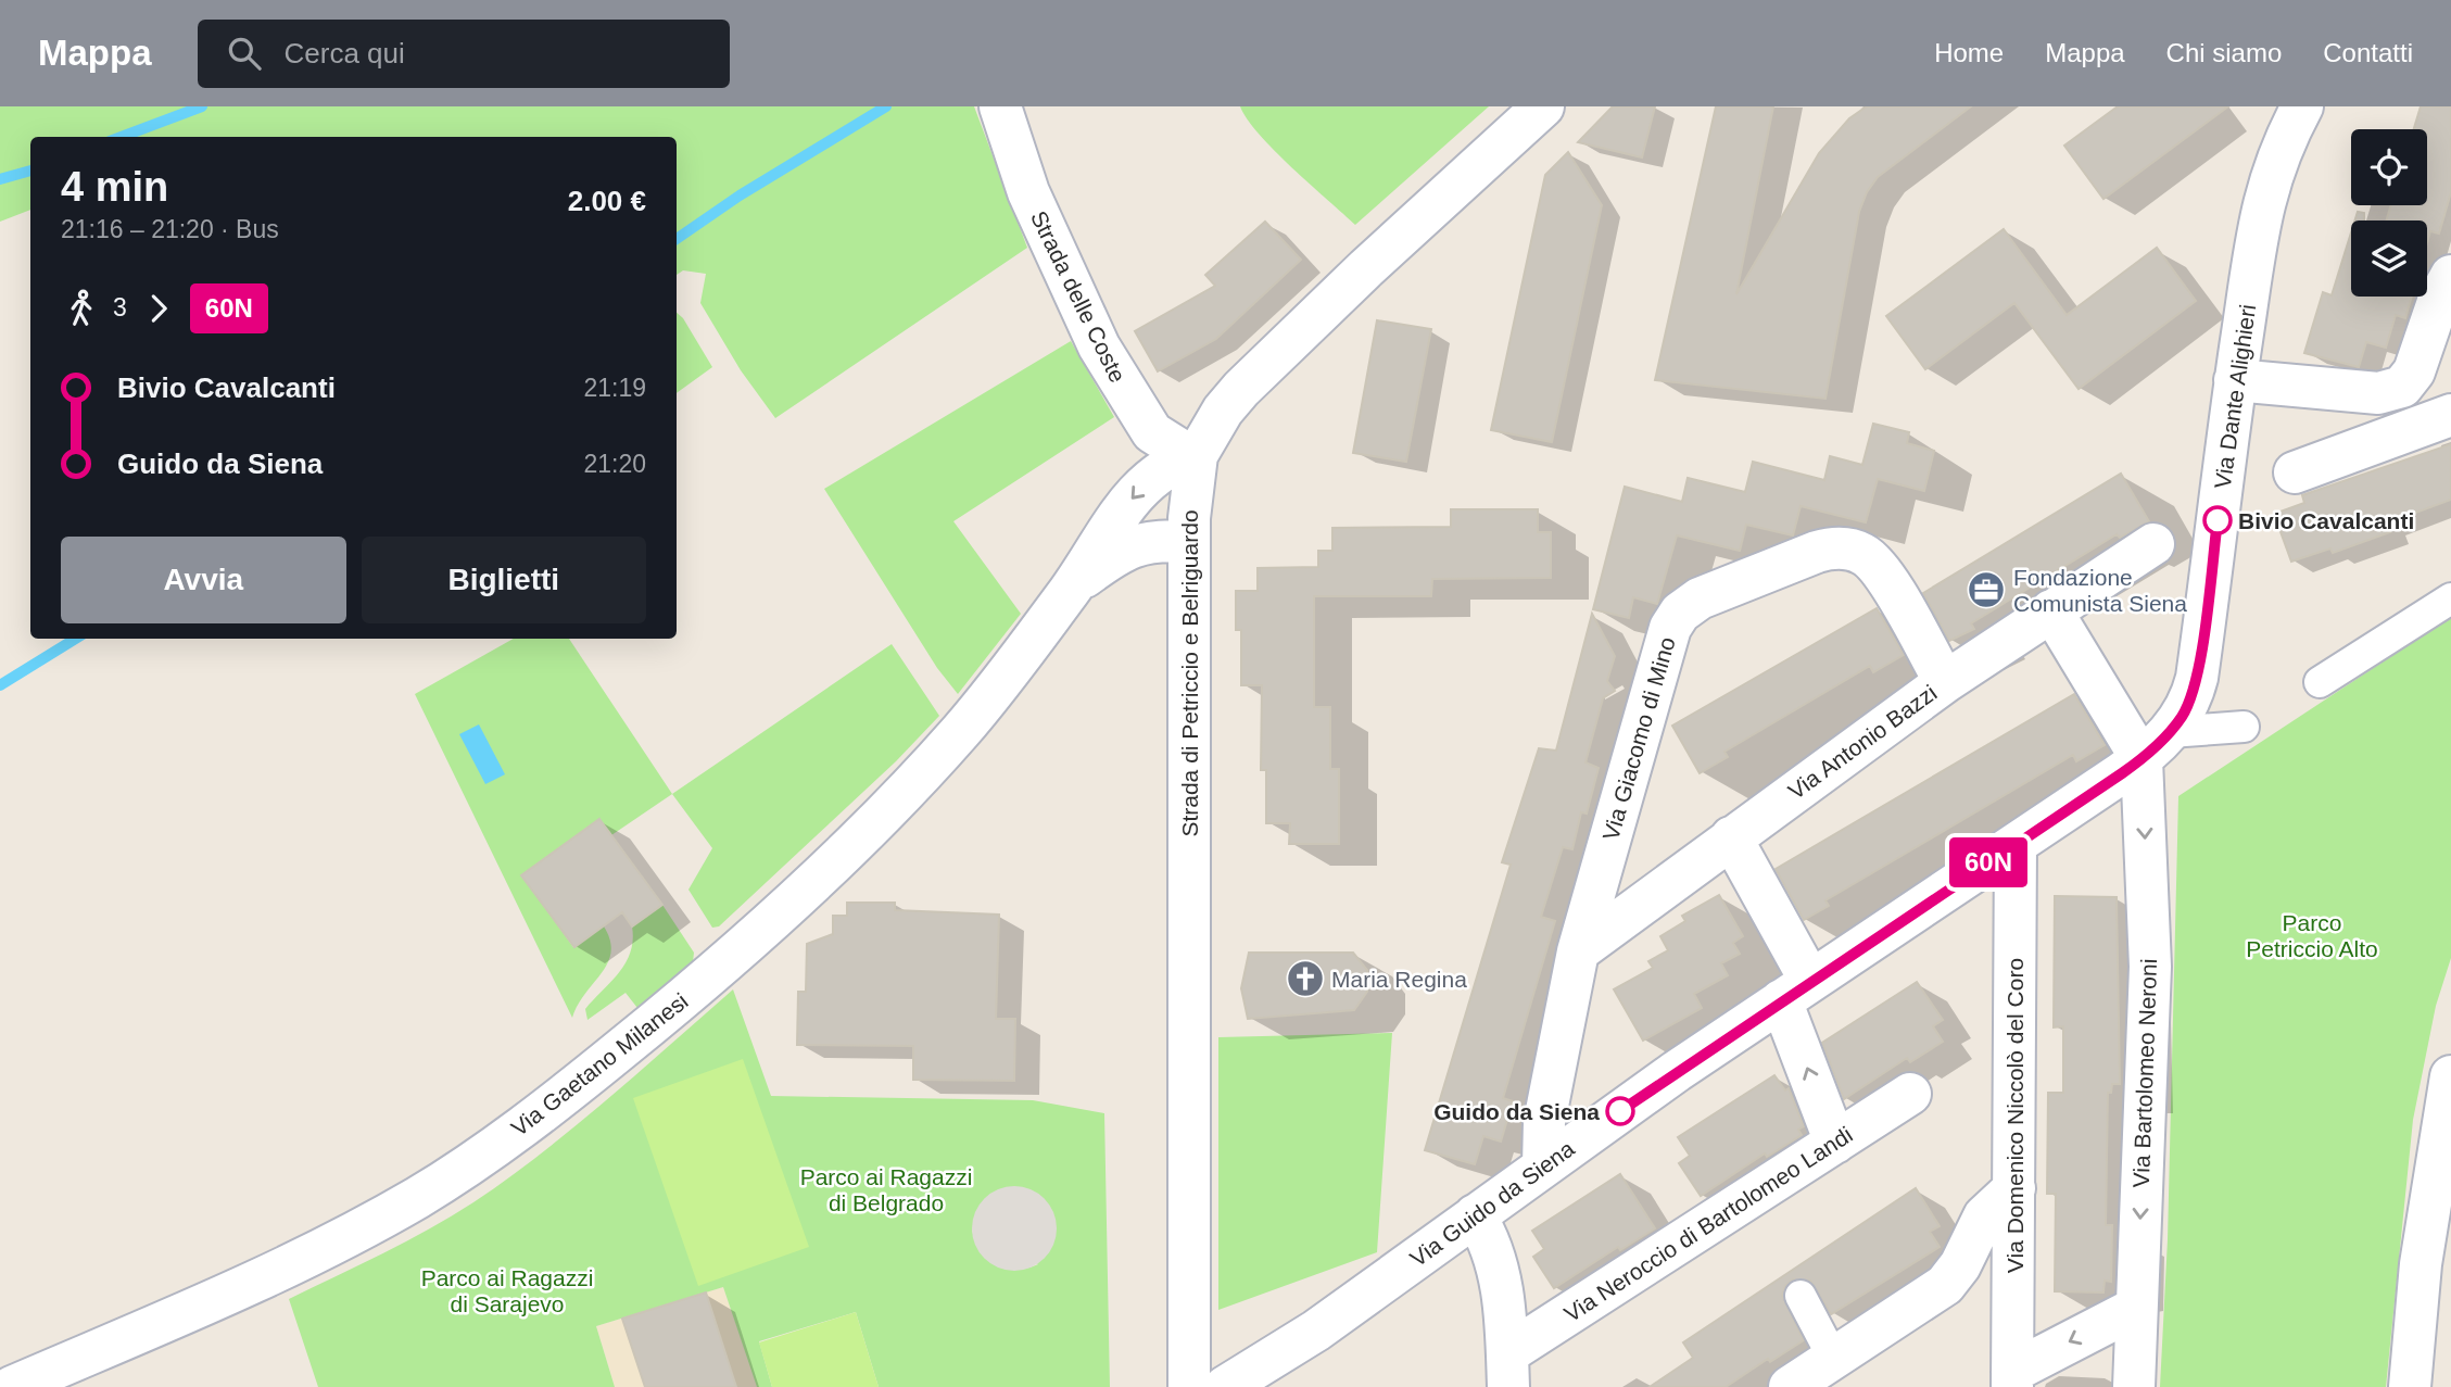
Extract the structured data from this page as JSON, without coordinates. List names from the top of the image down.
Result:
{
  "streets": {
    "street": [
      "Strada delle Coste",
      "Via Dante Alighieri",
      "Strada di Petriccio e Belriguardo",
      "Via Giacomo di Mino",
      "Via Antonio Bazzi",
      "Via Gaetano Milanesi",
      "Via Bartolomeo Neroni",
      "Via Domenico Niccolò del Coro",
      "Via Guido da Siena",
      "Via Neroccio di Bartolomeo Landi"
    ]
  },
  "crossings": [
    ["Strada delle Coste", "Strada di Petriccio e Belriguardo"],
    ["Strada delle Coste", "Via Gaetano Milanesi"],
    ["Via Dante Alighieri", "Via Bartolomeo Neroni"],
    ["Via Dante Alighieri", "Via Guido da Siena"],
    ["Strada di Petriccio e Belriguardo", "Via Gaetano Milanesi"],
    ["Via Giacomo di Mino", "Via Antonio Bazzi"],
    ["Via Giacomo di Mino", "Via Guido da Siena"],
    ["Via Bartolomeo Neroni", "Via Guido da Siena"],
    ["Via Domenico Niccolò del Coro", "Via Guido da Siena"]
  ],
  "parks": ["Parco Petriccio Alto", "Parco ai Ragazzi di Belgrado", "Parco ai Ragazzi di Sarajevo"],
  "places": {
    "other": ["Bivio Cavalcanti", "Guido da Siena"],
    "office": ["Fondazione Comunista Siena"],
    "church": ["Maria Regina"]
  },
  "lines": ["bus line 60N"],
  "page": {
    "header": "Mappa",
    "search": "Cerca qui",
    "nav": [
      "Home",
      "Mappa",
      "Chi siamo",
      "Contatti"
    ],
    "on_map": "60N",
    "heading": ["4 min", "21:16 – 21:20 · Bus", "2.00 €"],
    "legs": ["3", "60N"],
    "list": [
      {
        "name": "Bivio Cavalcanti",
        "value": "21:19"
      },
      {
        "name": "Guido da Siena",
        "value": "21:20"
      }
    ],
    "buttons": ["Avvia", "Biglietti"]
  }
}
